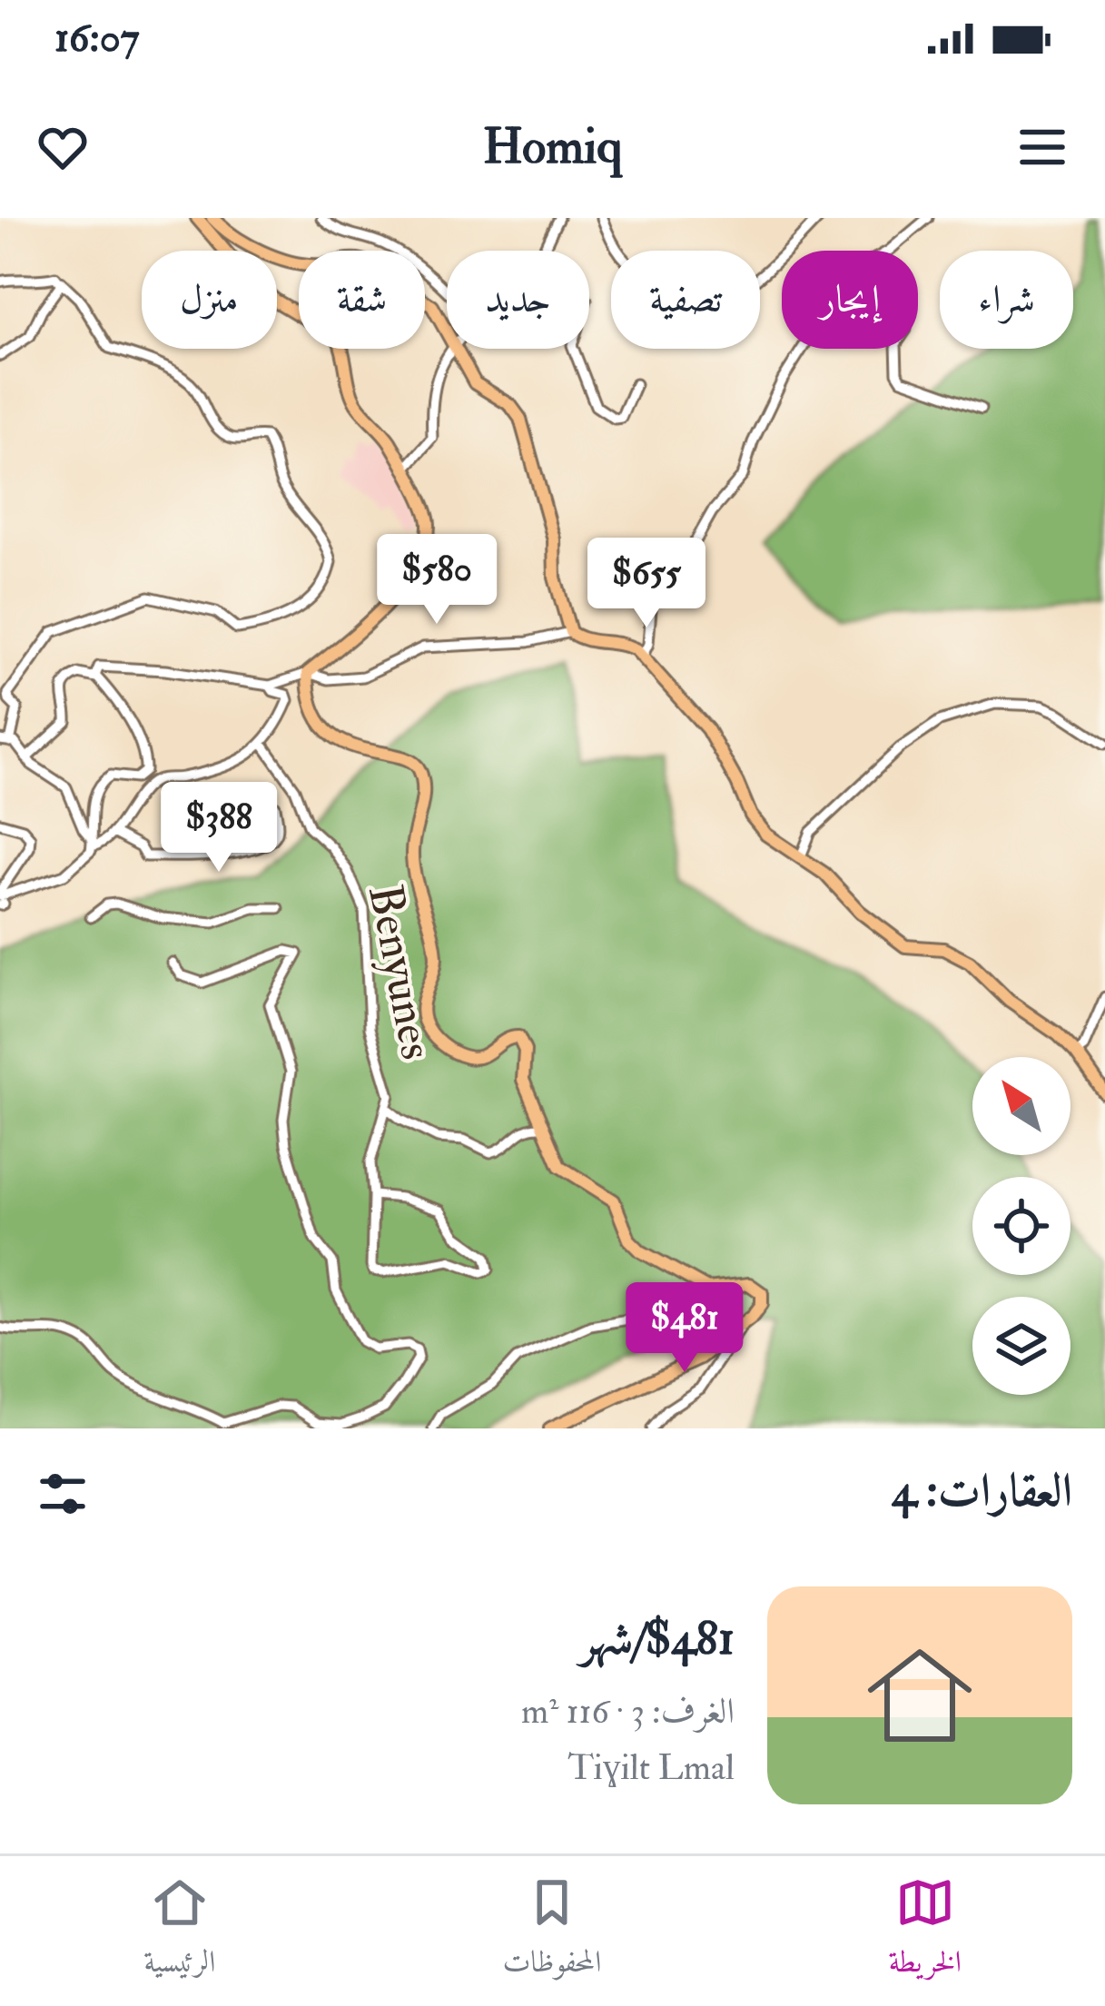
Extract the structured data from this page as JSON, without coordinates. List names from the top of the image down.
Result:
{
  "streets": {
    "street": ["Benyunes"]
  },
  "north": "top left",
  "page": {
    "status": "16:07",
    "header": "Homiq",
    "chip": [
      "شراء",
      "إيجار",
      "تصفية",
      "جديد",
      "شقة",
      "منزل"
    ],
    "price": [
      "$580",
      "$655",
      "$388",
      "$481"
    ],
    "heading": "العقارات: 4",
    "list": [
      {
        "name": "$481/شهر",
        "note": "الغرف: 3 · 116 m² · Tiɣilt Lmal"
      }
    ],
    "tabs": ["الخريطة", "المحفوظات", "الرئيسية"]
  }
}
